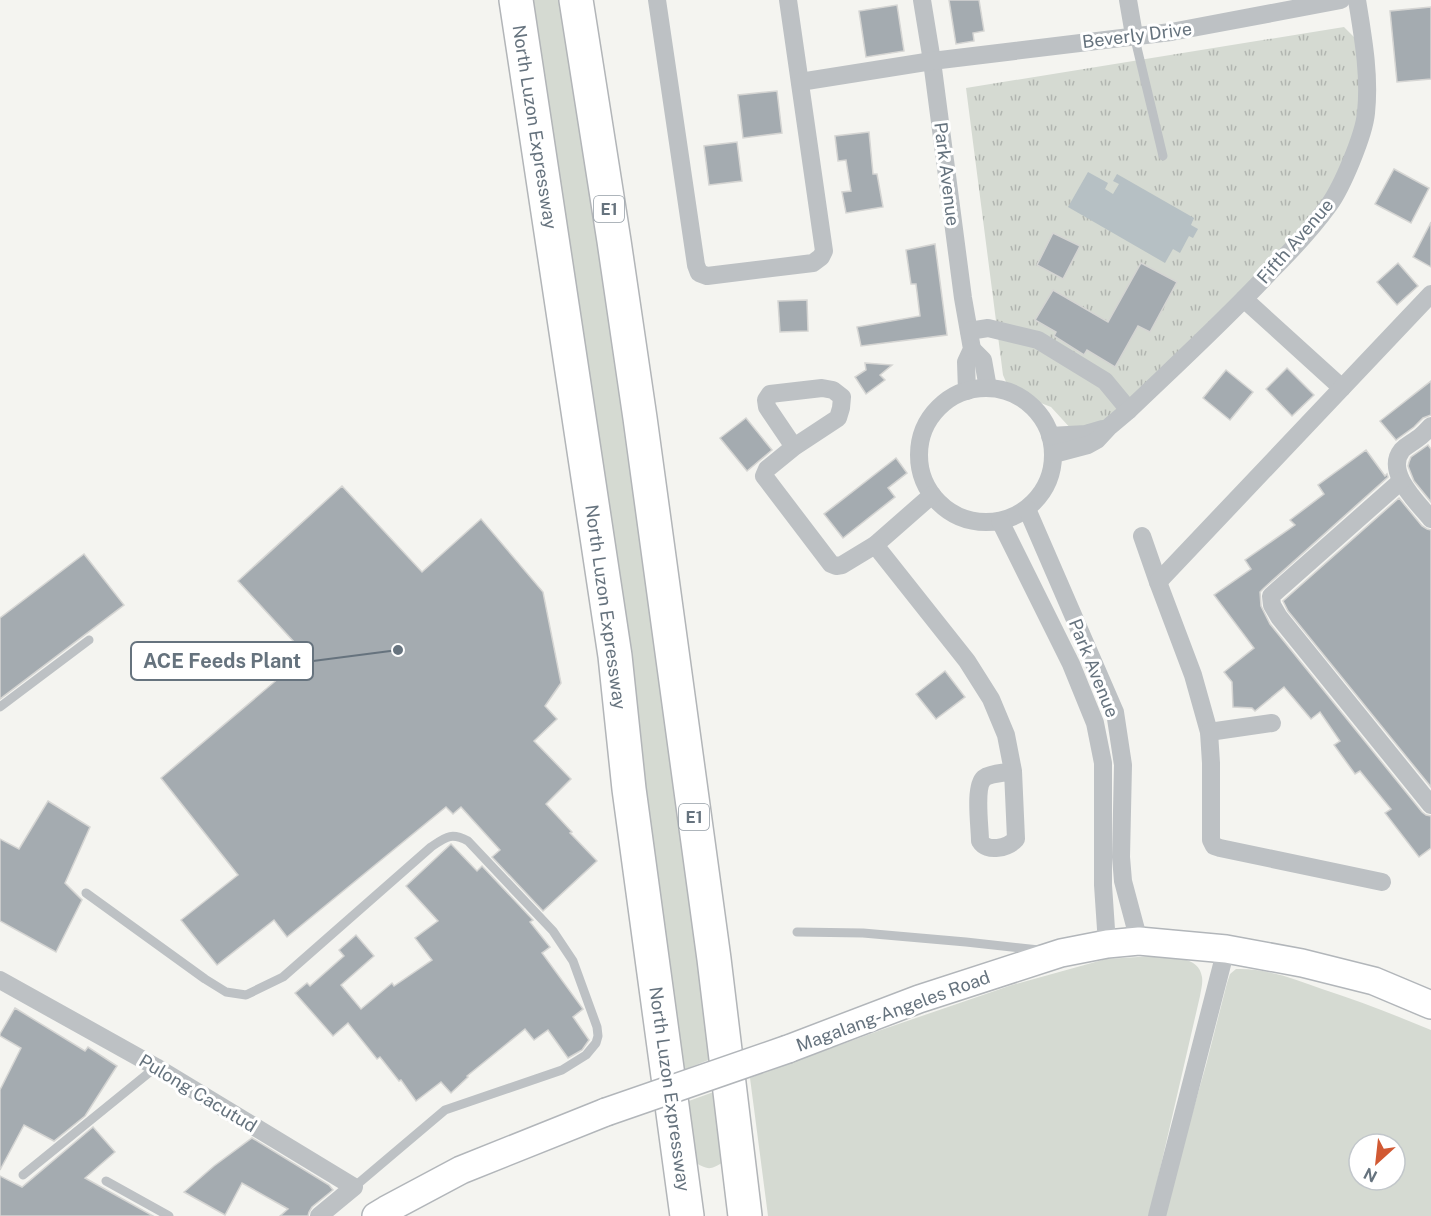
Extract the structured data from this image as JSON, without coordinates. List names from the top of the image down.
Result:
{
  "streets": {
    "highway": ["North Luzon Expressway", "E1"],
    "main road": ["Magalang-Angeles Road"],
    "street": [
      "Beverly Drive",
      "Park Avenue",
      "Fifth Avenue",
      "Pulong Cacutud"
    ]
  },
  "crossings": [
    ["Beverly Drive", "Park Avenue"],
    ["Park Avenue", "Fifth Avenue"],
    ["Park Avenue", "Magalang-Angeles Road"]
  ],
  "places": ["ACE Feeds Plant"],
  "north": "bottom left"
}
